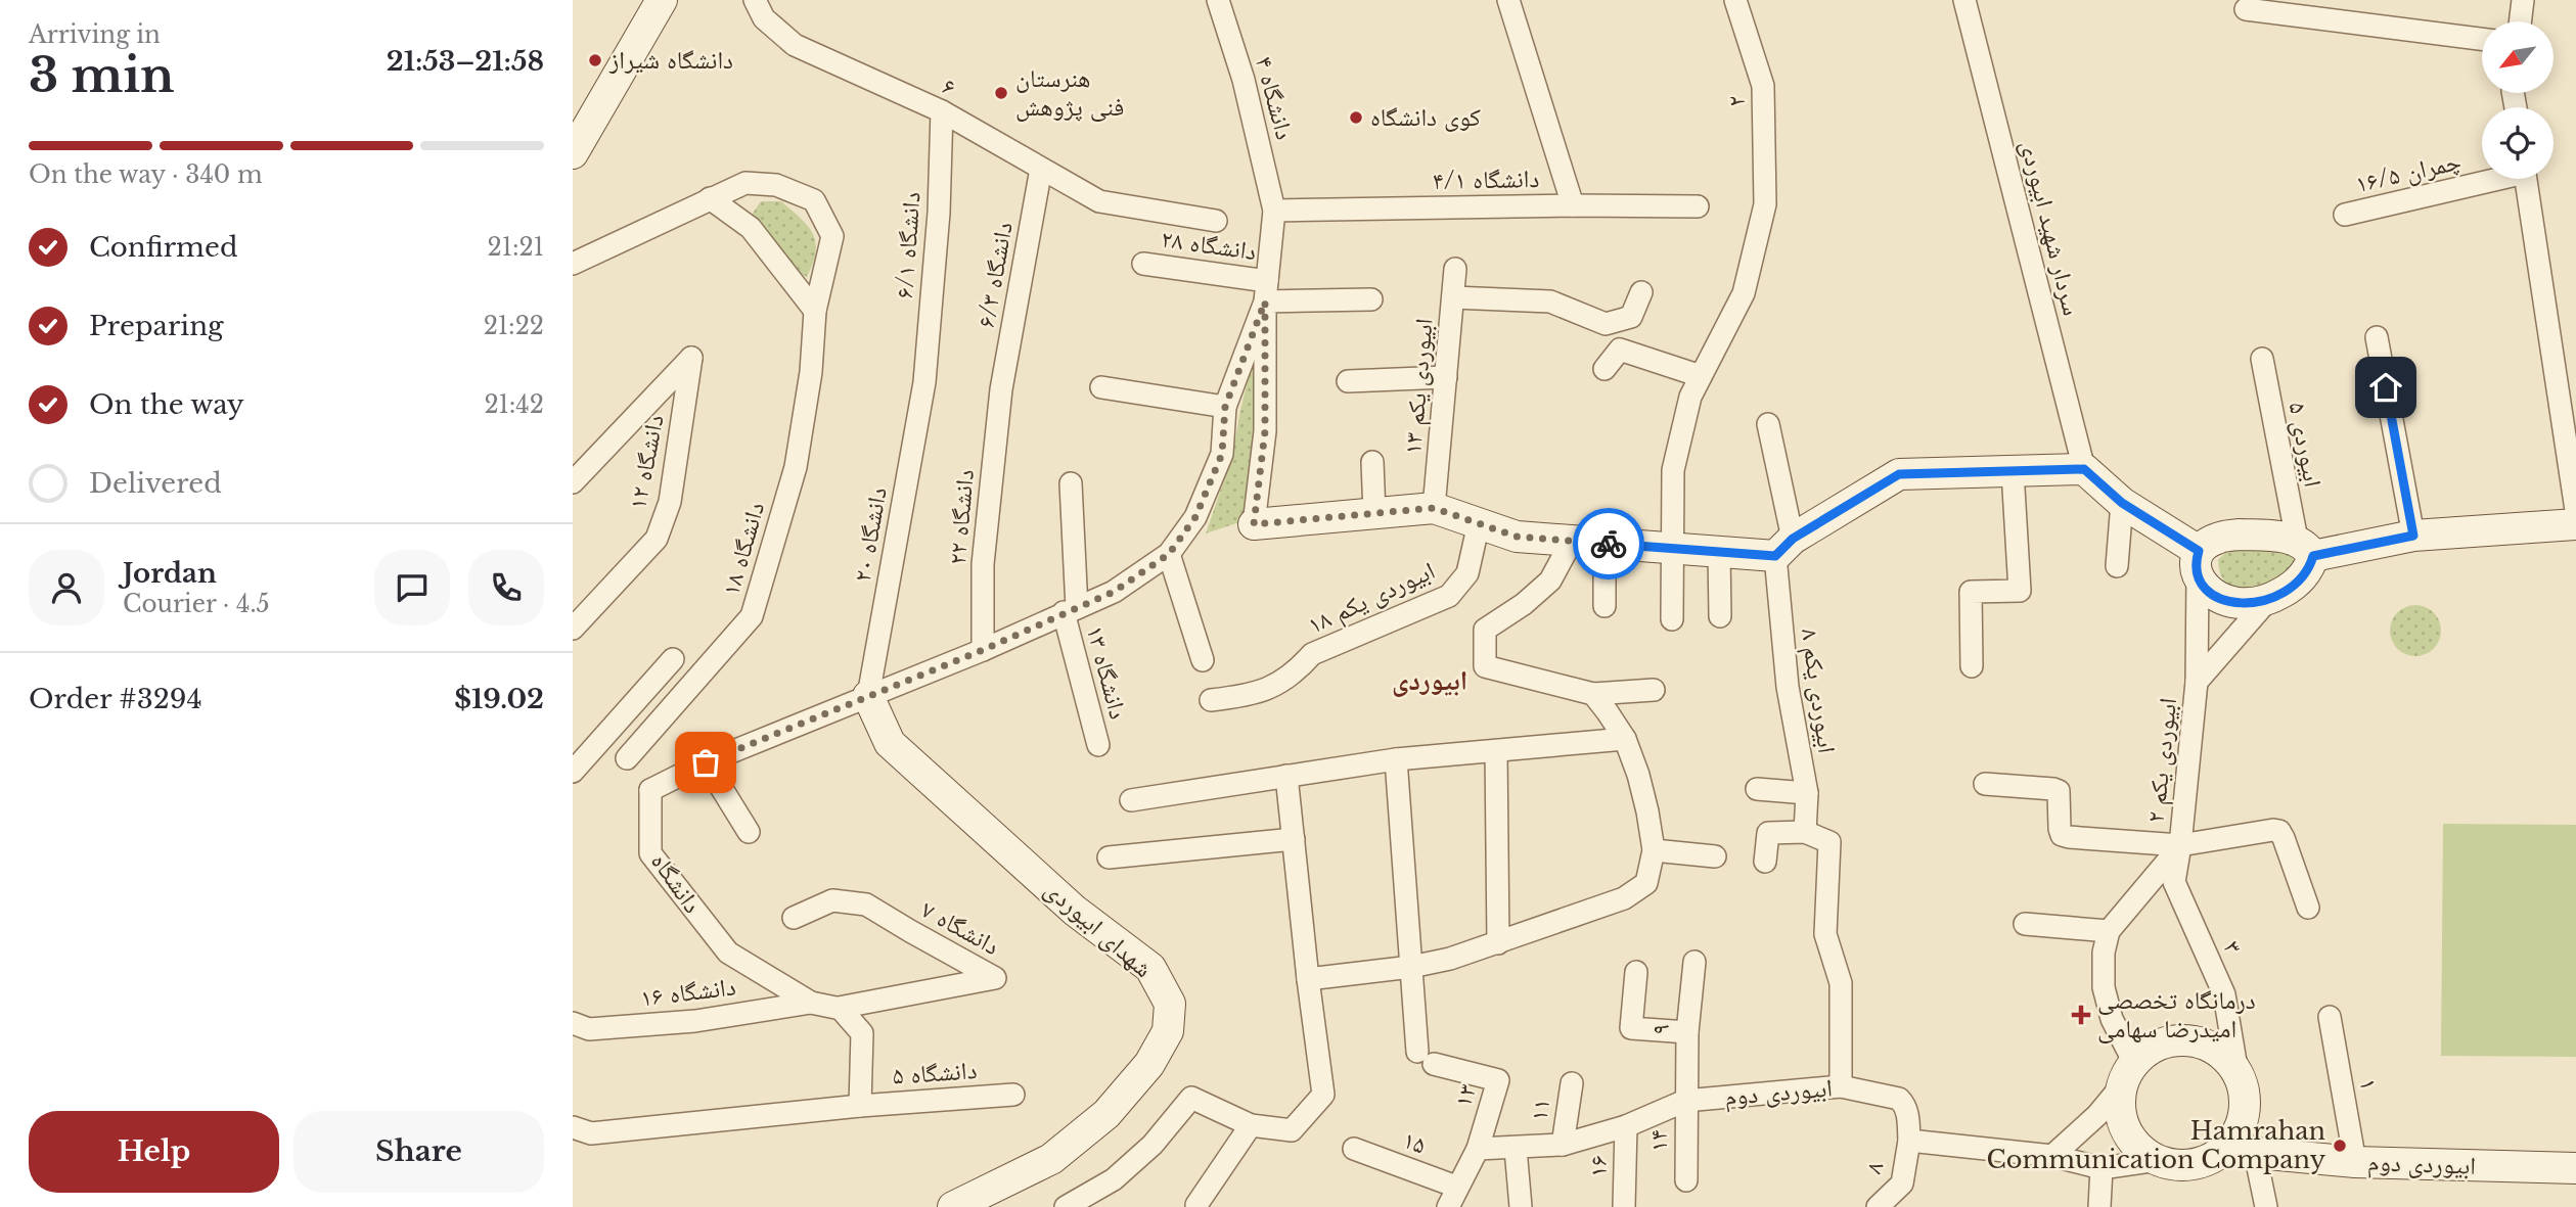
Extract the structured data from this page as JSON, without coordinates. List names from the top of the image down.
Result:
{
  "streets": {
    "street": [
      "۶",
      "۴ دانشگاه",
      "۲",
      "۱۶/۵ چمران",
      "۴/۱ دانشگاه",
      "سردار شهید ابیوردی",
      "۶/۱ دانشگاه",
      "۲۸ دانشگاه",
      "۶/۳ دانشگاه",
      "۱۳ ابیوردی یکم",
      "۵ ابیوردی",
      "۱۲ دانشگاه",
      "۲۲ دانشگاه",
      "۲۰ دانشگاه",
      "۱۸ دانشگاه",
      "۱۸ ابیوردی یکم",
      "۱۳ دانشگاه",
      "۸ ابیوردی یکم",
      "۲ ابیوردی یکم",
      "دانشگاه",
      "۷ دانشگاه",
      "شهدای ابیوردی",
      "۳",
      "۱۶ دانشگاه",
      "۹",
      "۵ دانشگاه",
      "۱",
      "ابیوردی دوم",
      "۱۳",
      "۱۱",
      "۱۴",
      "۱۵",
      "۱۶",
      "۸"
    ]
  },
  "crossings": [
    ["۶", "۶/۱ دانشگاه"],
    ["۶", "۶/۳ دانشگاه"],
    ["۴ دانشگاه", "۴/۱ دانشگاه"],
    ["۶/۱ دانشگاه", "۲۰ دانشگاه"],
    ["۶/۳ دانشگاه", "۲۲ دانشگاه"],
    ["۲۰ دانشگاه", "شهدای ابیوردی"],
    ["۲ ابیوردی یکم", "۳"],
    ["دانشگاه", "۷ دانشگاه"],
    ["دانشگاه", "۱۶ دانشگاه"],
    ["۳", "ابیوردی دوم"],
    ["۹", "ابیوردی دوم"],
    ["۹", "۱۴"],
    ["۱", "ابیوردی دوم"],
    ["ابیوردی دوم", "۱۳"],
    ["ابیوردی دوم", "۱۱"],
    ["ابیوردی دوم", "۱۴"],
    ["ابیوردی دوم", "۱۶"],
    ["ابیوردی دوم", "۸"]
  ],
  "districts": ["ابیوردی"],
  "places": {
    "other": [
      "دانشگاه شیراز",
      "هنرستان فنی پژوهش",
      "کوی دانشگاه",
      "Hamrahan Communication Company"
    ],
    "health": ["درمانگاه تخصصی امیدرضا سهامی"]
  },
  "north": "bottom left",
  "page": {
    "heading": ["3 min", "Arriving in", "21:53–21:58"],
    "panel": [
      "Jordan",
      "Courier · 4.5",
      "Order #3294",
      "$19.02"
    ],
    "bar": "On the way · 340 m",
    "list": [
      ["Confirmed", "21:21"],
      ["Preparing", "21:22"],
      ["On the way", "21:42"],
      "Delivered"
    ],
    "buttons": ["Help", "Share"]
  }
}
